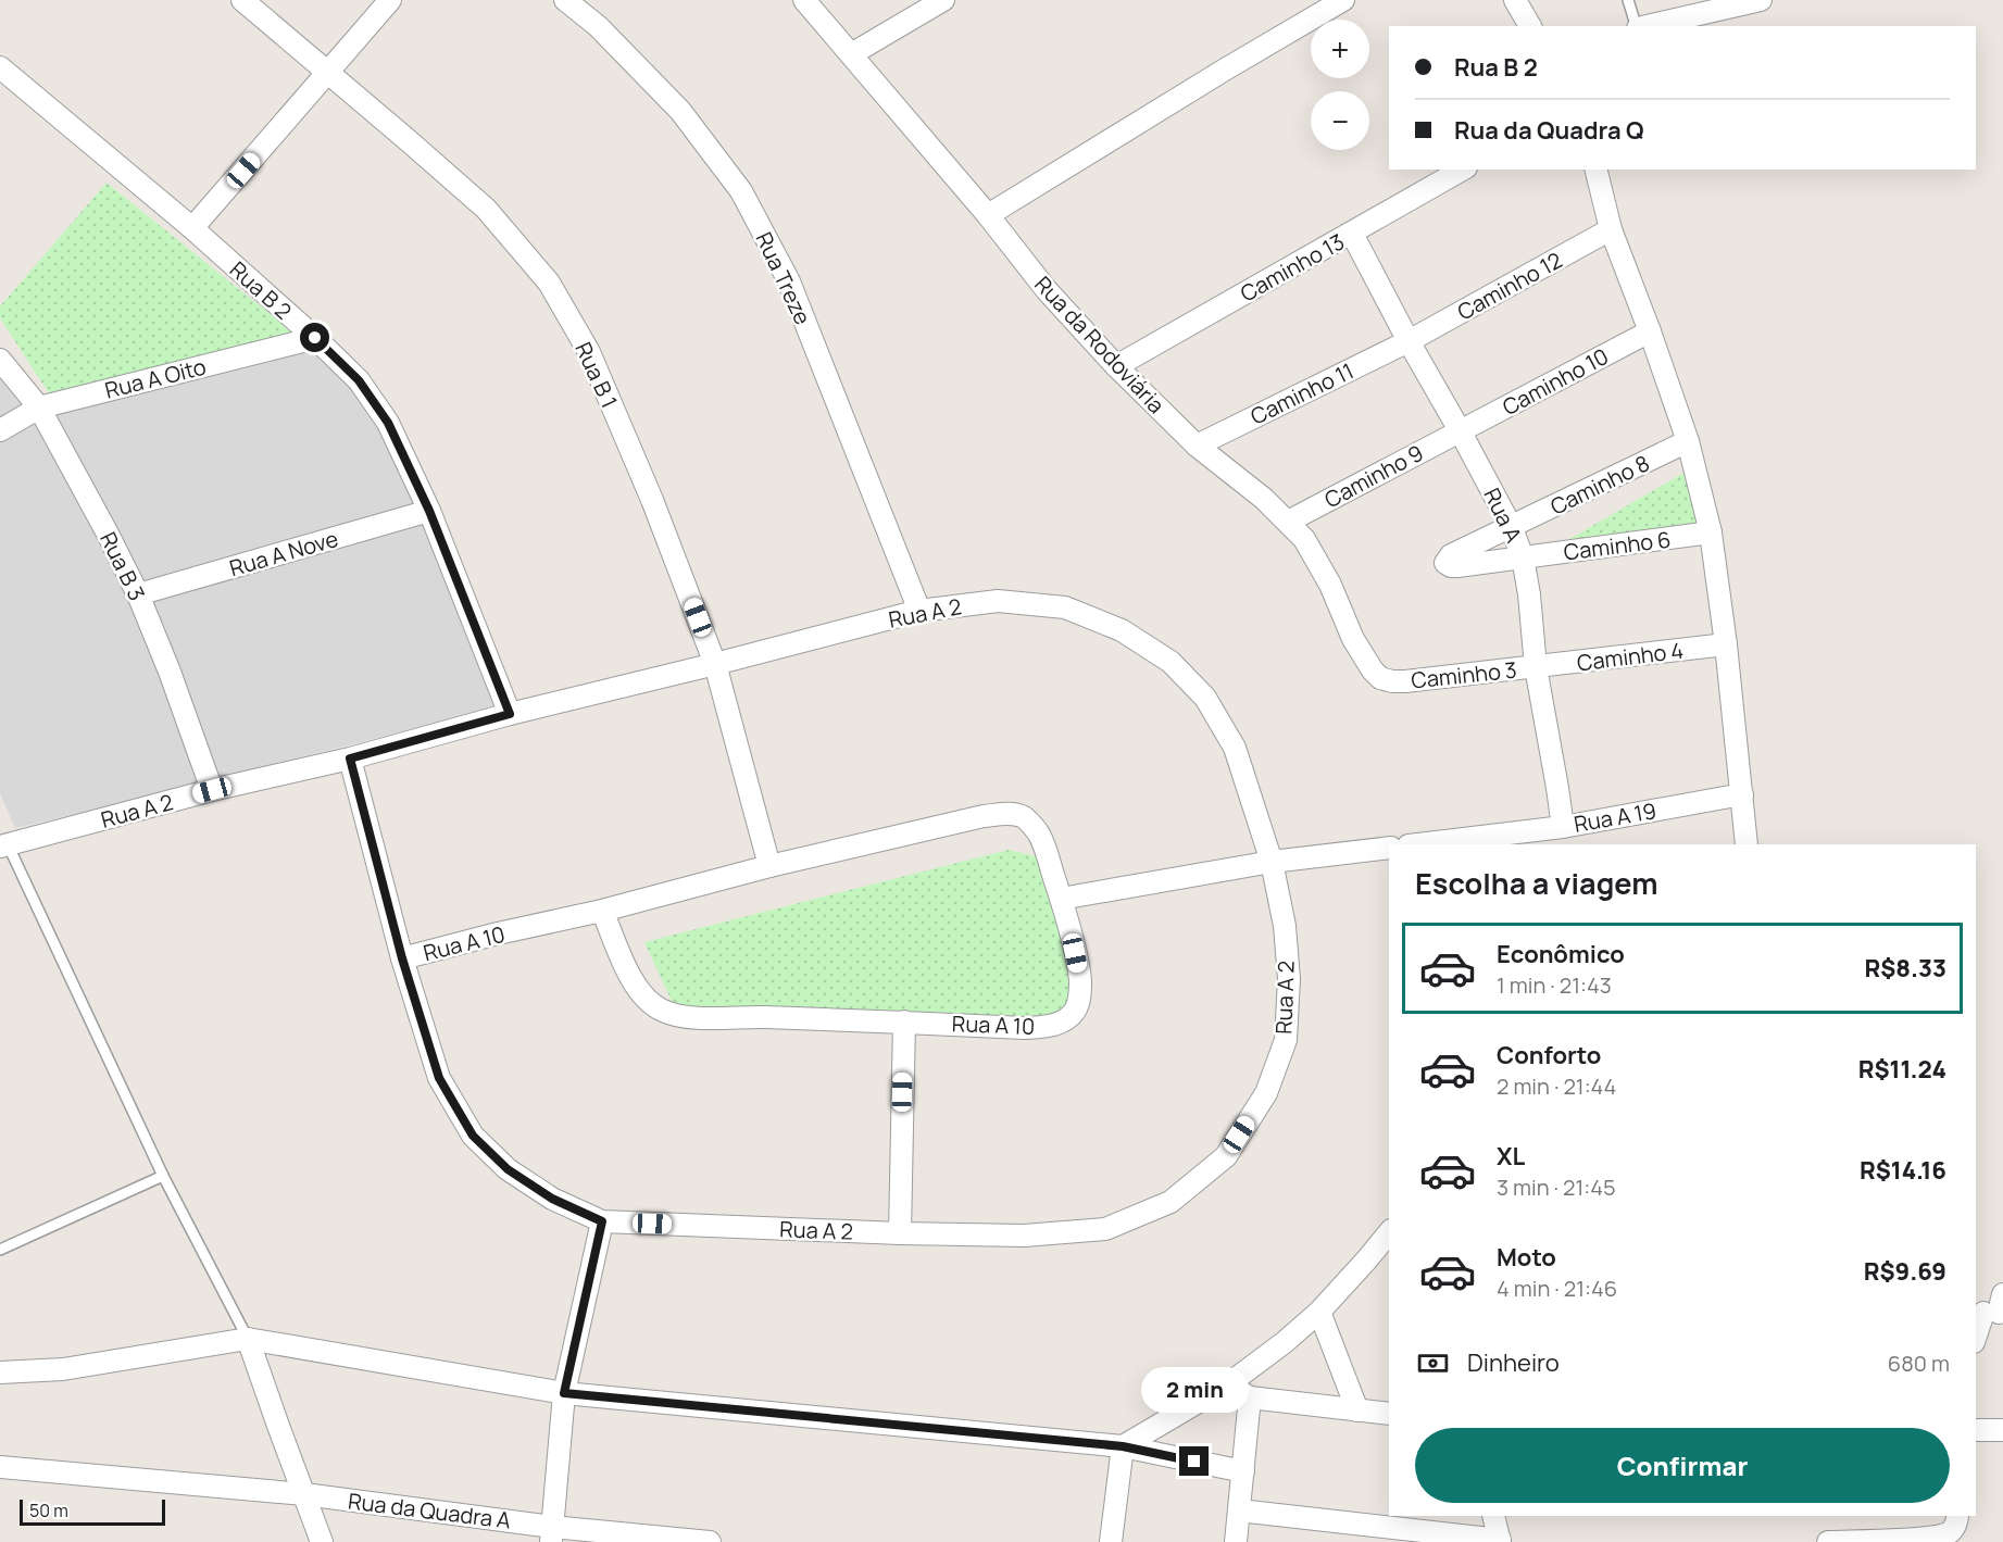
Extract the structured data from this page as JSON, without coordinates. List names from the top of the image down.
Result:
{
  "streets": {
    "street": [
      "Caminho 13",
      "Rua Treze",
      "Caminho 12",
      "Rua B 2",
      "Rua da Rodoviária",
      "Rua B 1",
      "Rua A Oito",
      "Caminho 10",
      "Caminho 11",
      "Caminho 9",
      "Caminho 8",
      "Rua A",
      "Caminho 6",
      "Rua A Nove",
      "Rua B 3",
      "Rua A 2",
      "Caminho 4",
      "Caminho 3",
      "Rua A 19",
      "Rua A 10",
      "Rua da Quadra A"
    ]
  },
  "crossings": [
    ["Caminho 13", "Rua da Rodoviária"],
    ["Caminho 13", "Rua A"],
    ["Rua Treze", "Rua A 2"],
    ["Caminho 12", "Caminho 11"],
    ["Caminho 12", "Rua A"],
    ["Rua B 2", "Rua A Oito"],
    ["Rua B 2", "Rua A Nove"],
    ["Rua B 2", "Rua A 2"],
    ["Rua da Rodoviária", "Caminho 11"],
    ["Rua da Rodoviária", "Caminho 9"],
    ["Rua da Rodoviária", "Caminho 3"],
    ["Rua B 1", "Rua A 2"],
    ["Rua B 1", "Rua A 10"],
    ["Rua A Oito", "Rua B 3"],
    ["Caminho 10", "Caminho 9"],
    ["Caminho 10", "Rua A"],
    ["Caminho 11", "Rua A"],
    ["Caminho 9", "Rua A"],
    ["Caminho 8", "Rua A"],
    ["Caminho 8", "Caminho 6"],
    ["Rua A", "Caminho 6"],
    ["Rua A", "Caminho 4"],
    ["Rua A", "Caminho 3"],
    ["Rua A", "Rua A 19"],
    ["Rua A Nove", "Rua B 3"],
    ["Rua B 3", "Rua A 2"],
    ["Rua A 2", "Rua A 10"],
    ["Caminho 4", "Caminho 3"]
  ],
  "scale_bar": "50 m",
  "page": {
    "map_buttons": ["+", "−"],
    "banner": ["Rua B 2", "Rua da Quadra Q"],
    "heading": "Escolha a viagem",
    "list": [
      {
        "name": "Econômico",
        "note": "1 min · 21:43",
        "value": "R$8.33"
      },
      {
        "name": "Conforto",
        "note": "2 min · 21:44",
        "value": "R$11.24"
      },
      {
        "name": "XL",
        "note": "3 min · 21:45",
        "value": "R$14.16"
      },
      {
        "name": "Moto",
        "note": "4 min · 21:46",
        "value": "R$9.69"
      }
    ],
    "pay": ["Dinheiro", "680 m"],
    "bubble": "2 min",
    "buttons": "Confirmar",
    "scale": "50 m"
  }
}
